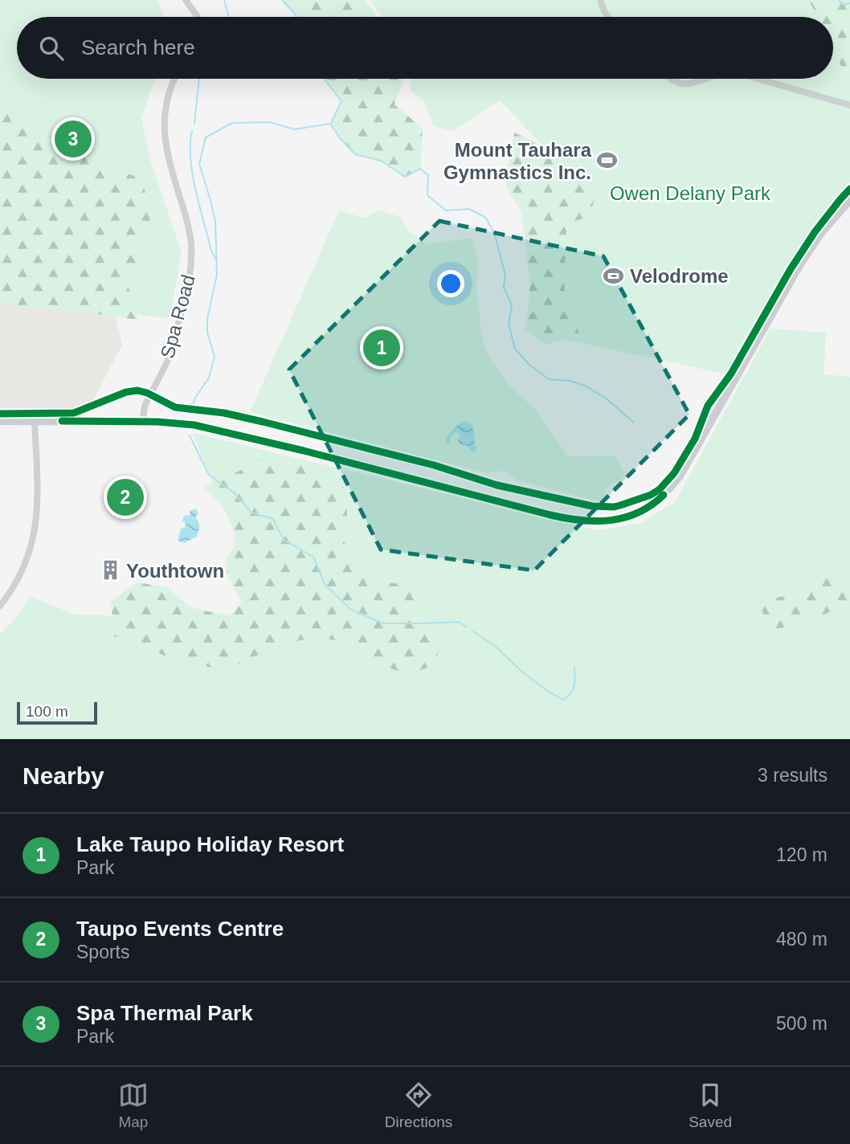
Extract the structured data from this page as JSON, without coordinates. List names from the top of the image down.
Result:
{
  "streets": {
    "street": ["Spa Road"]
  },
  "parks": ["Owen Delany Park"],
  "places": {
    "sports": ["Mount Tauhara Gymnastics Inc.", "Velodrome"],
    "building": ["Youthtown"]
  },
  "scale_bar": "100 m",
  "page": {
    "search": "Search here",
    "pins": ["3", "1", "2"],
    "scale": "100 m",
    "heading": ["Nearby", "3 results"],
    "list": [
      {
        "mark": "1",
        "name": "Lake Taupo Holiday Resort",
        "note": "Park",
        "value": "120 m"
      },
      {
        "mark": "2",
        "name": "Taupo Events Centre",
        "note": "Sports",
        "value": "480 m"
      },
      {
        "mark": "3",
        "name": "Spa Thermal Park",
        "note": "Park",
        "value": "500 m"
      }
    ],
    "nav": ["Map", "Directions", "Saved"]
  }
}
